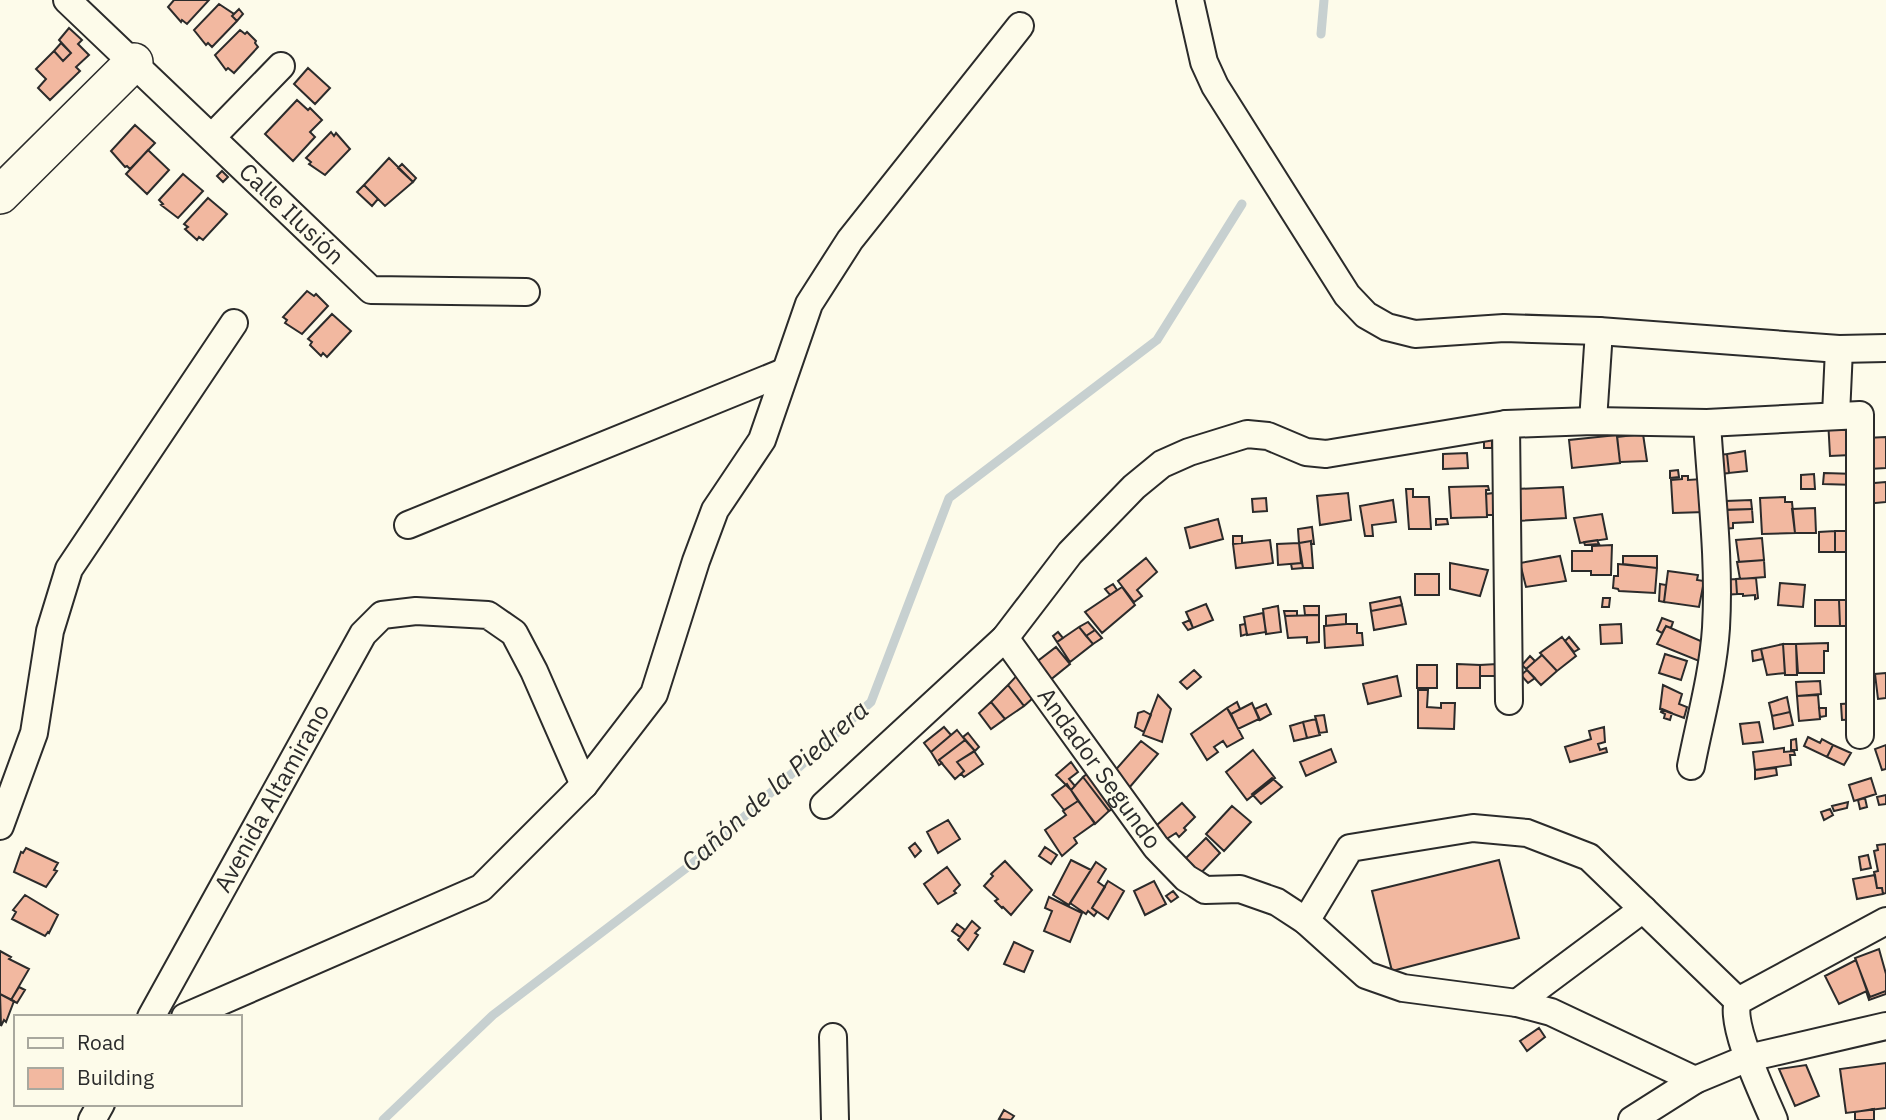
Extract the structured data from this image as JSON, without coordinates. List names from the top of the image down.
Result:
{
  "streets": {
    "street": ["Calle Ilusión", "Andador Segundo", "Avenida Altamirano"]
  },
  "water": ["Cañón de la Piedrera"],
  "legend": ["Road", "Building"]
}
